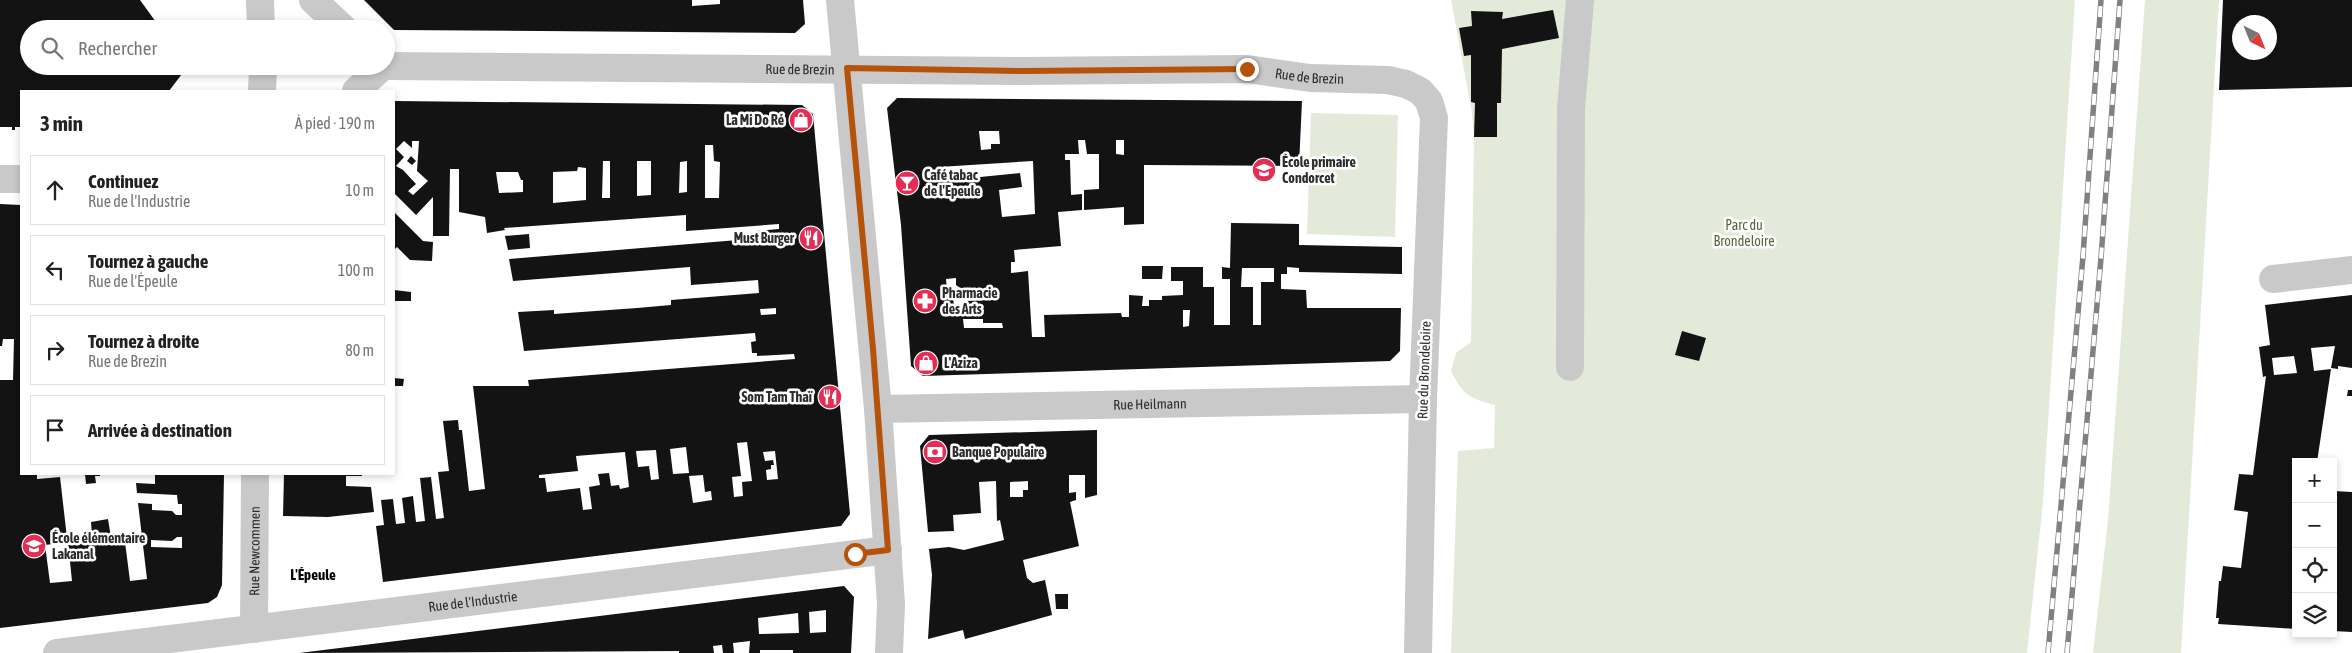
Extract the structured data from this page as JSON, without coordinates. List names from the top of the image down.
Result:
{
  "streets": {
    "street": [
      "Rue de Brezin",
      "Rue du Brondeloire",
      "Rue Heilmann",
      "Rue Newcommen",
      "Rue de l'Industrie"
    ]
  },
  "crossings": [
    ["Rue de Brezin", "Rue du Brondeloire"],
    ["Rue du Brondeloire", "Rue Heilmann"],
    ["Rue Newcommen", "Rue de l'Industrie"]
  ],
  "districts": ["L'Épeule"],
  "parks": ["Parc du Brondeloire"],
  "places": {
    "shop": ["La Mi Do Ré", "L'Aziza"],
    "school or university": ["École primaire Condorcet", "École élémentaire Lakanal"],
    "bar": ["Café tabac de l'Epeule"],
    "restaurant": ["Must Burger", "Som Tam Thaï"],
    "pharmacy": ["Pharmacie des Arts"],
    "bank": ["Banque Populaire"]
  },
  "north": "bottom right",
  "page": {
    "search": "Rechercher",
    "heading": ["3 min", "À pied · 190 m"],
    "list": [
      ["Continuez", "Rue de l'Industrie", "10 m"],
      ["Tournez à gauche", "Rue de l'Épeule", "100 m"],
      ["Tournez à droite", "Rue de Brezin", "80 m"],
      "Arrivée à destination"
    ],
    "map_buttons": ["+", "−"]
  }
}
